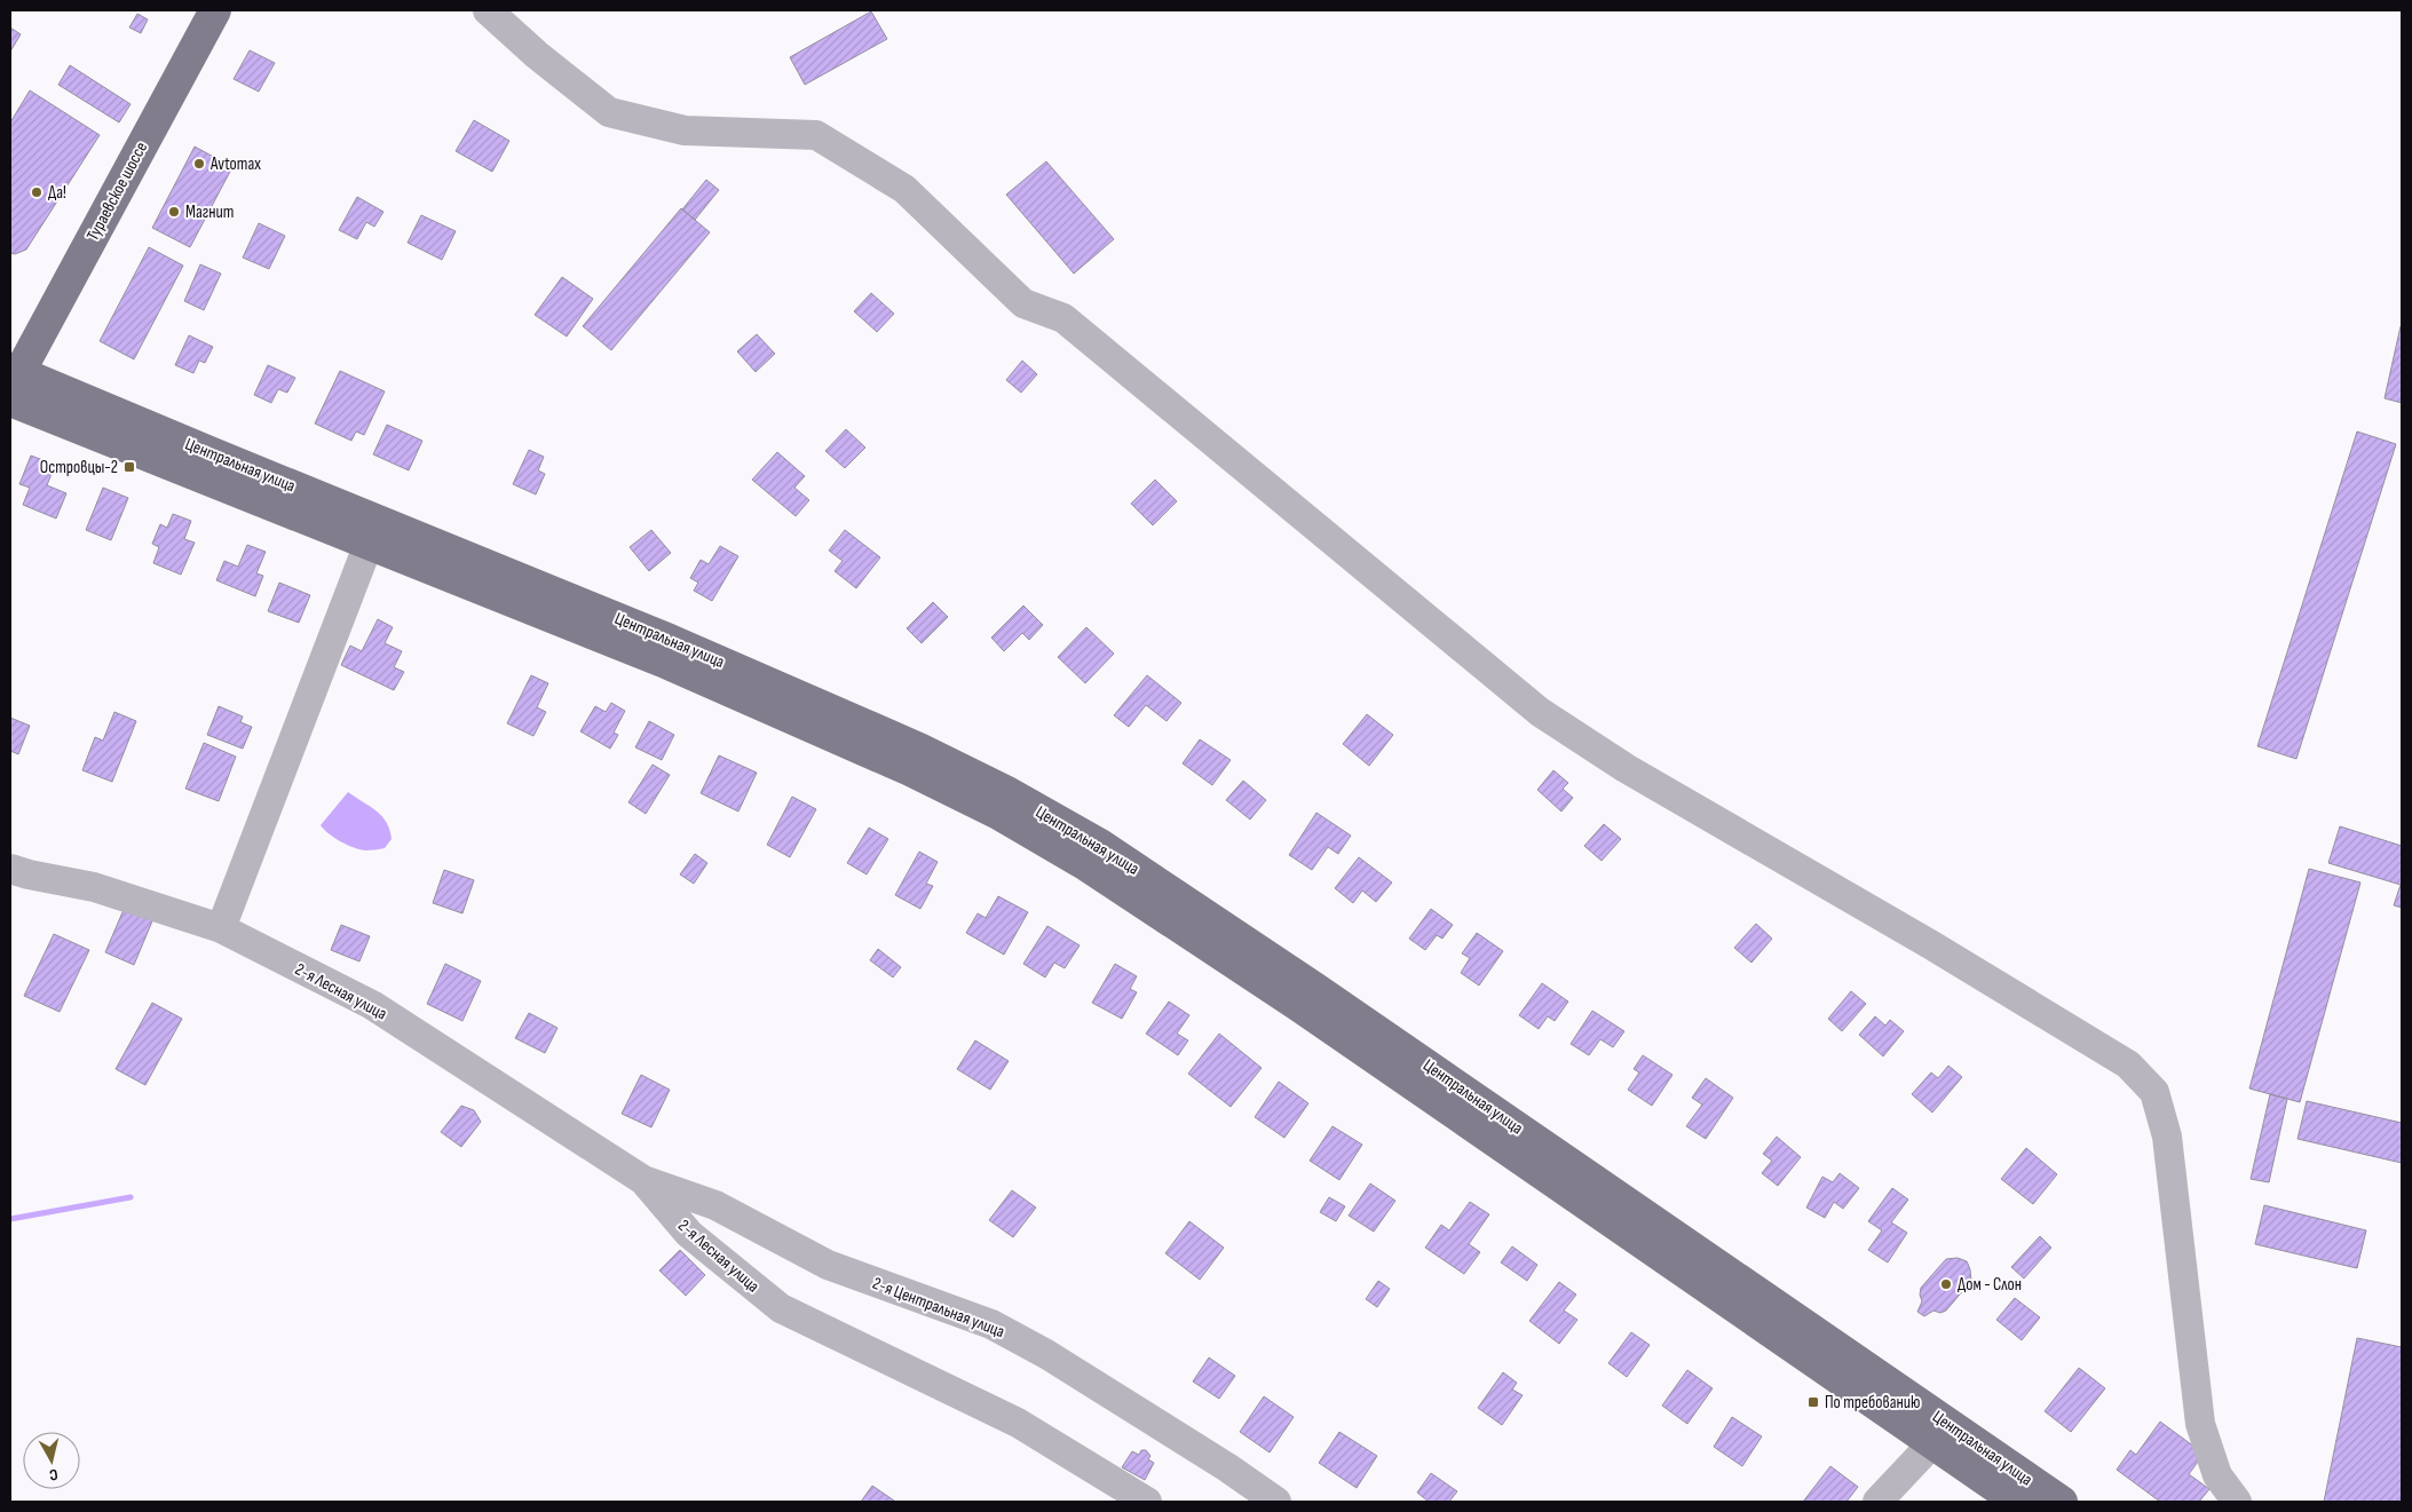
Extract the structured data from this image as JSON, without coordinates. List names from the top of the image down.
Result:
{
  "streets": {
    "main road": ["Тураевское шоссе", "Центральная улица"],
    "street": ["2-я Лесная улица", "2-я Центральная улица"]
  },
  "crossings": [
    ["Тураевское шоссе", "Центральная улица"],
    ["2-я Лесная улица", "2-я Центральная улица"]
  ],
  "places": {
    "other": [
      "Avtomax",
      "Да!",
      "Магнит",
      "Дом - Слон"
    ],
    "transit": ["Островцы-2", "По требованию"]
  },
  "north": "bottom"
}
